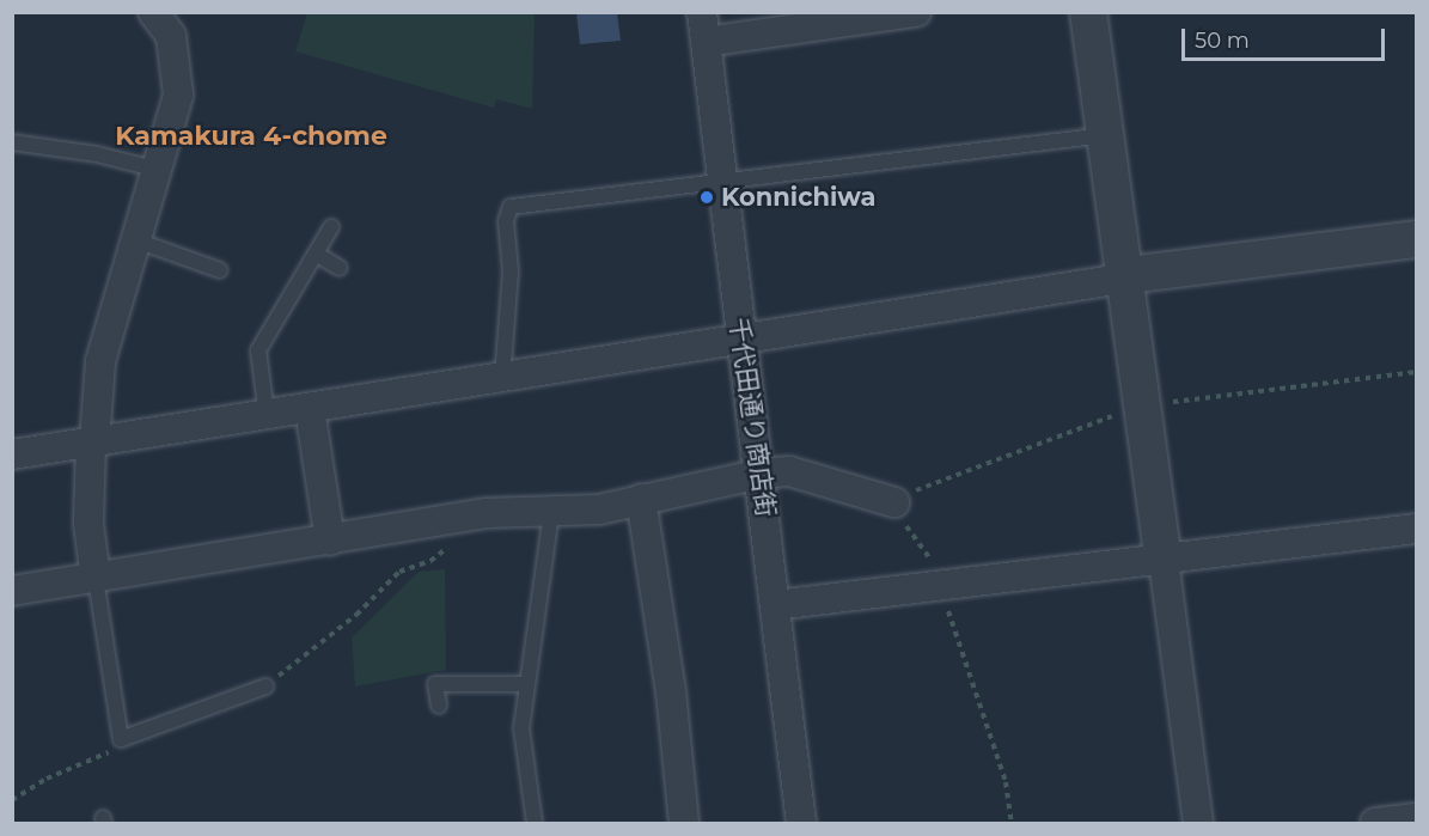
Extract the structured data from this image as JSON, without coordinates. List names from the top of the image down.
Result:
{
  "streets": {
    "street": ["千代田通り商店街"]
  },
  "districts": ["Kamakura 4-chome"],
  "places": ["Konnichiwa"],
  "scale_bar": "50 m"
}
